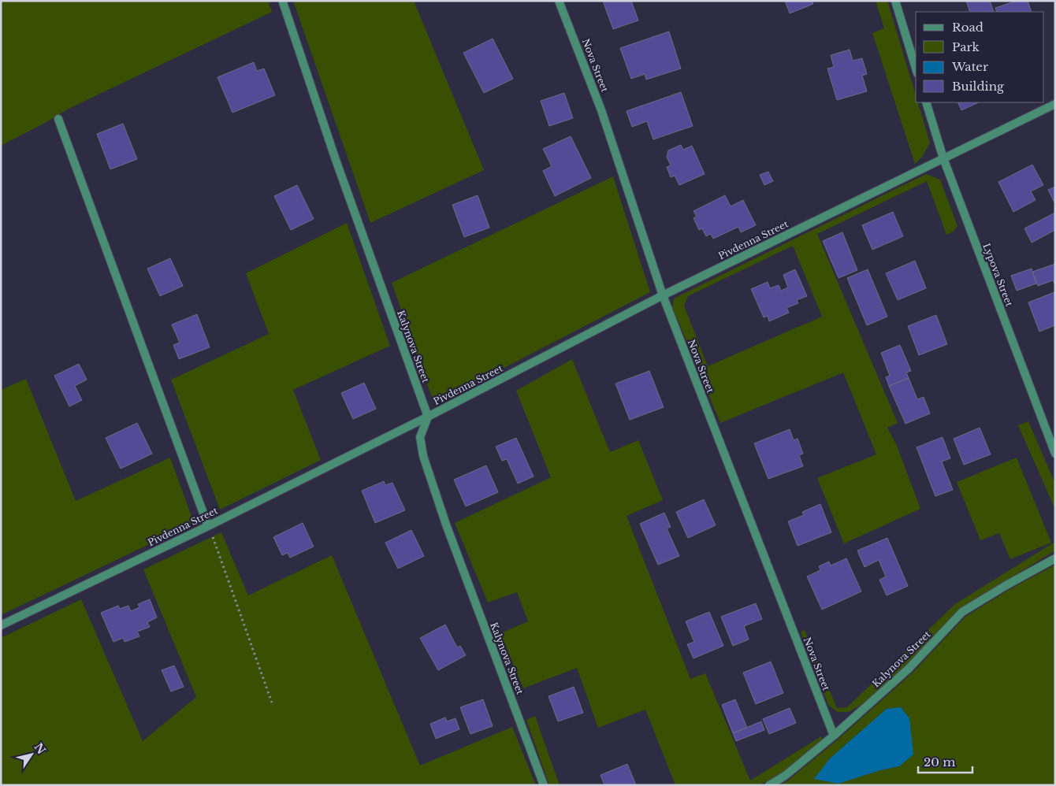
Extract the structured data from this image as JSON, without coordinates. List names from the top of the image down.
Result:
{
  "streets": {
    "street": [
      "Nova Street",
      "Pivdenna Street",
      "Lypova Street",
      "Kalynova Street"
    ]
  },
  "crossings": [
    ["Nova Street", "Pivdenna Street"],
    ["Nova Street", "Kalynova Street"],
    ["Pivdenna Street", "Lypova Street"],
    ["Pivdenna Street", "Kalynova Street"]
  ],
  "legend": [
    "Road",
    "Park",
    "Water",
    "Building"
  ],
  "scale_bar": "20 m",
  "north": "top right"
}
